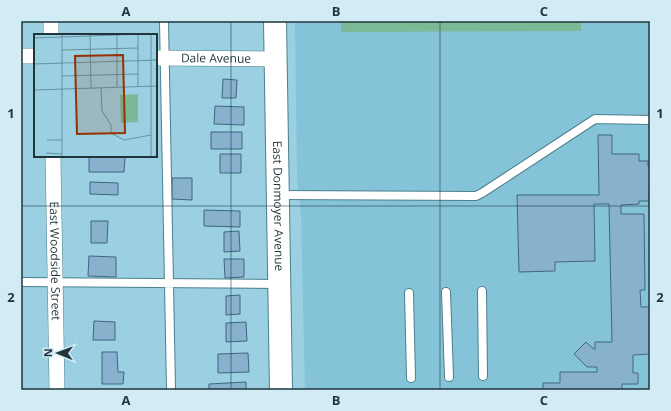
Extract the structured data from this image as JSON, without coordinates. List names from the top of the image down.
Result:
{
  "streets": {
    "street": ["Dale Avenue", "East Donmoyer Avenue", "East Woodside Street"]
  },
  "crossings": [
    ["Dale Avenue", "East Donmoyer Avenue"]
  ],
  "north": "left",
  "grid": {
    "columns": ["A", "B", "C"],
    "rows": ["1", "2"]
  }
}
